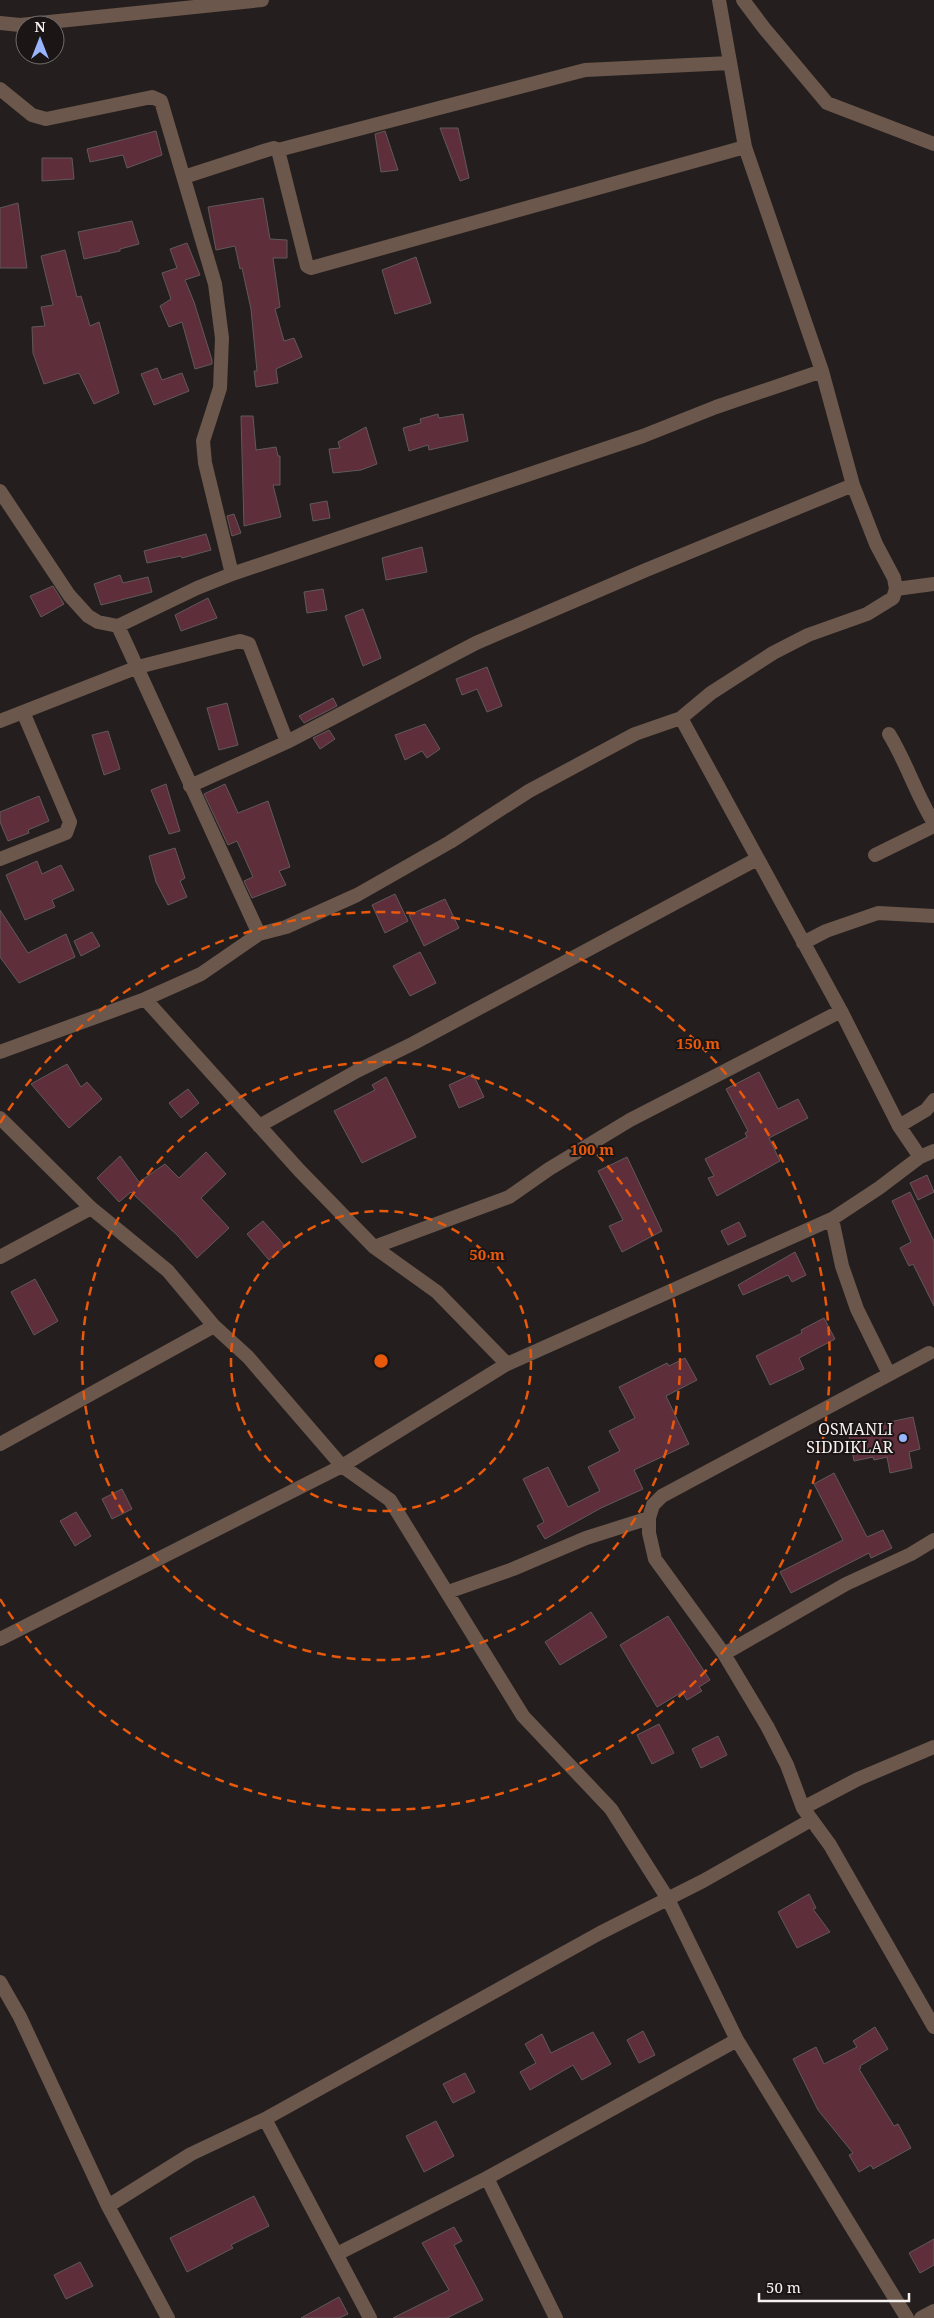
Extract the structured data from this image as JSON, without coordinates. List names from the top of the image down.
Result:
{
  "places": ["OSMANLI SIDDIKLAR"],
  "scale_bar": "50 m",
  "north": "top",
  "rings": ["150 m", "100 m", "50 m"]
}
